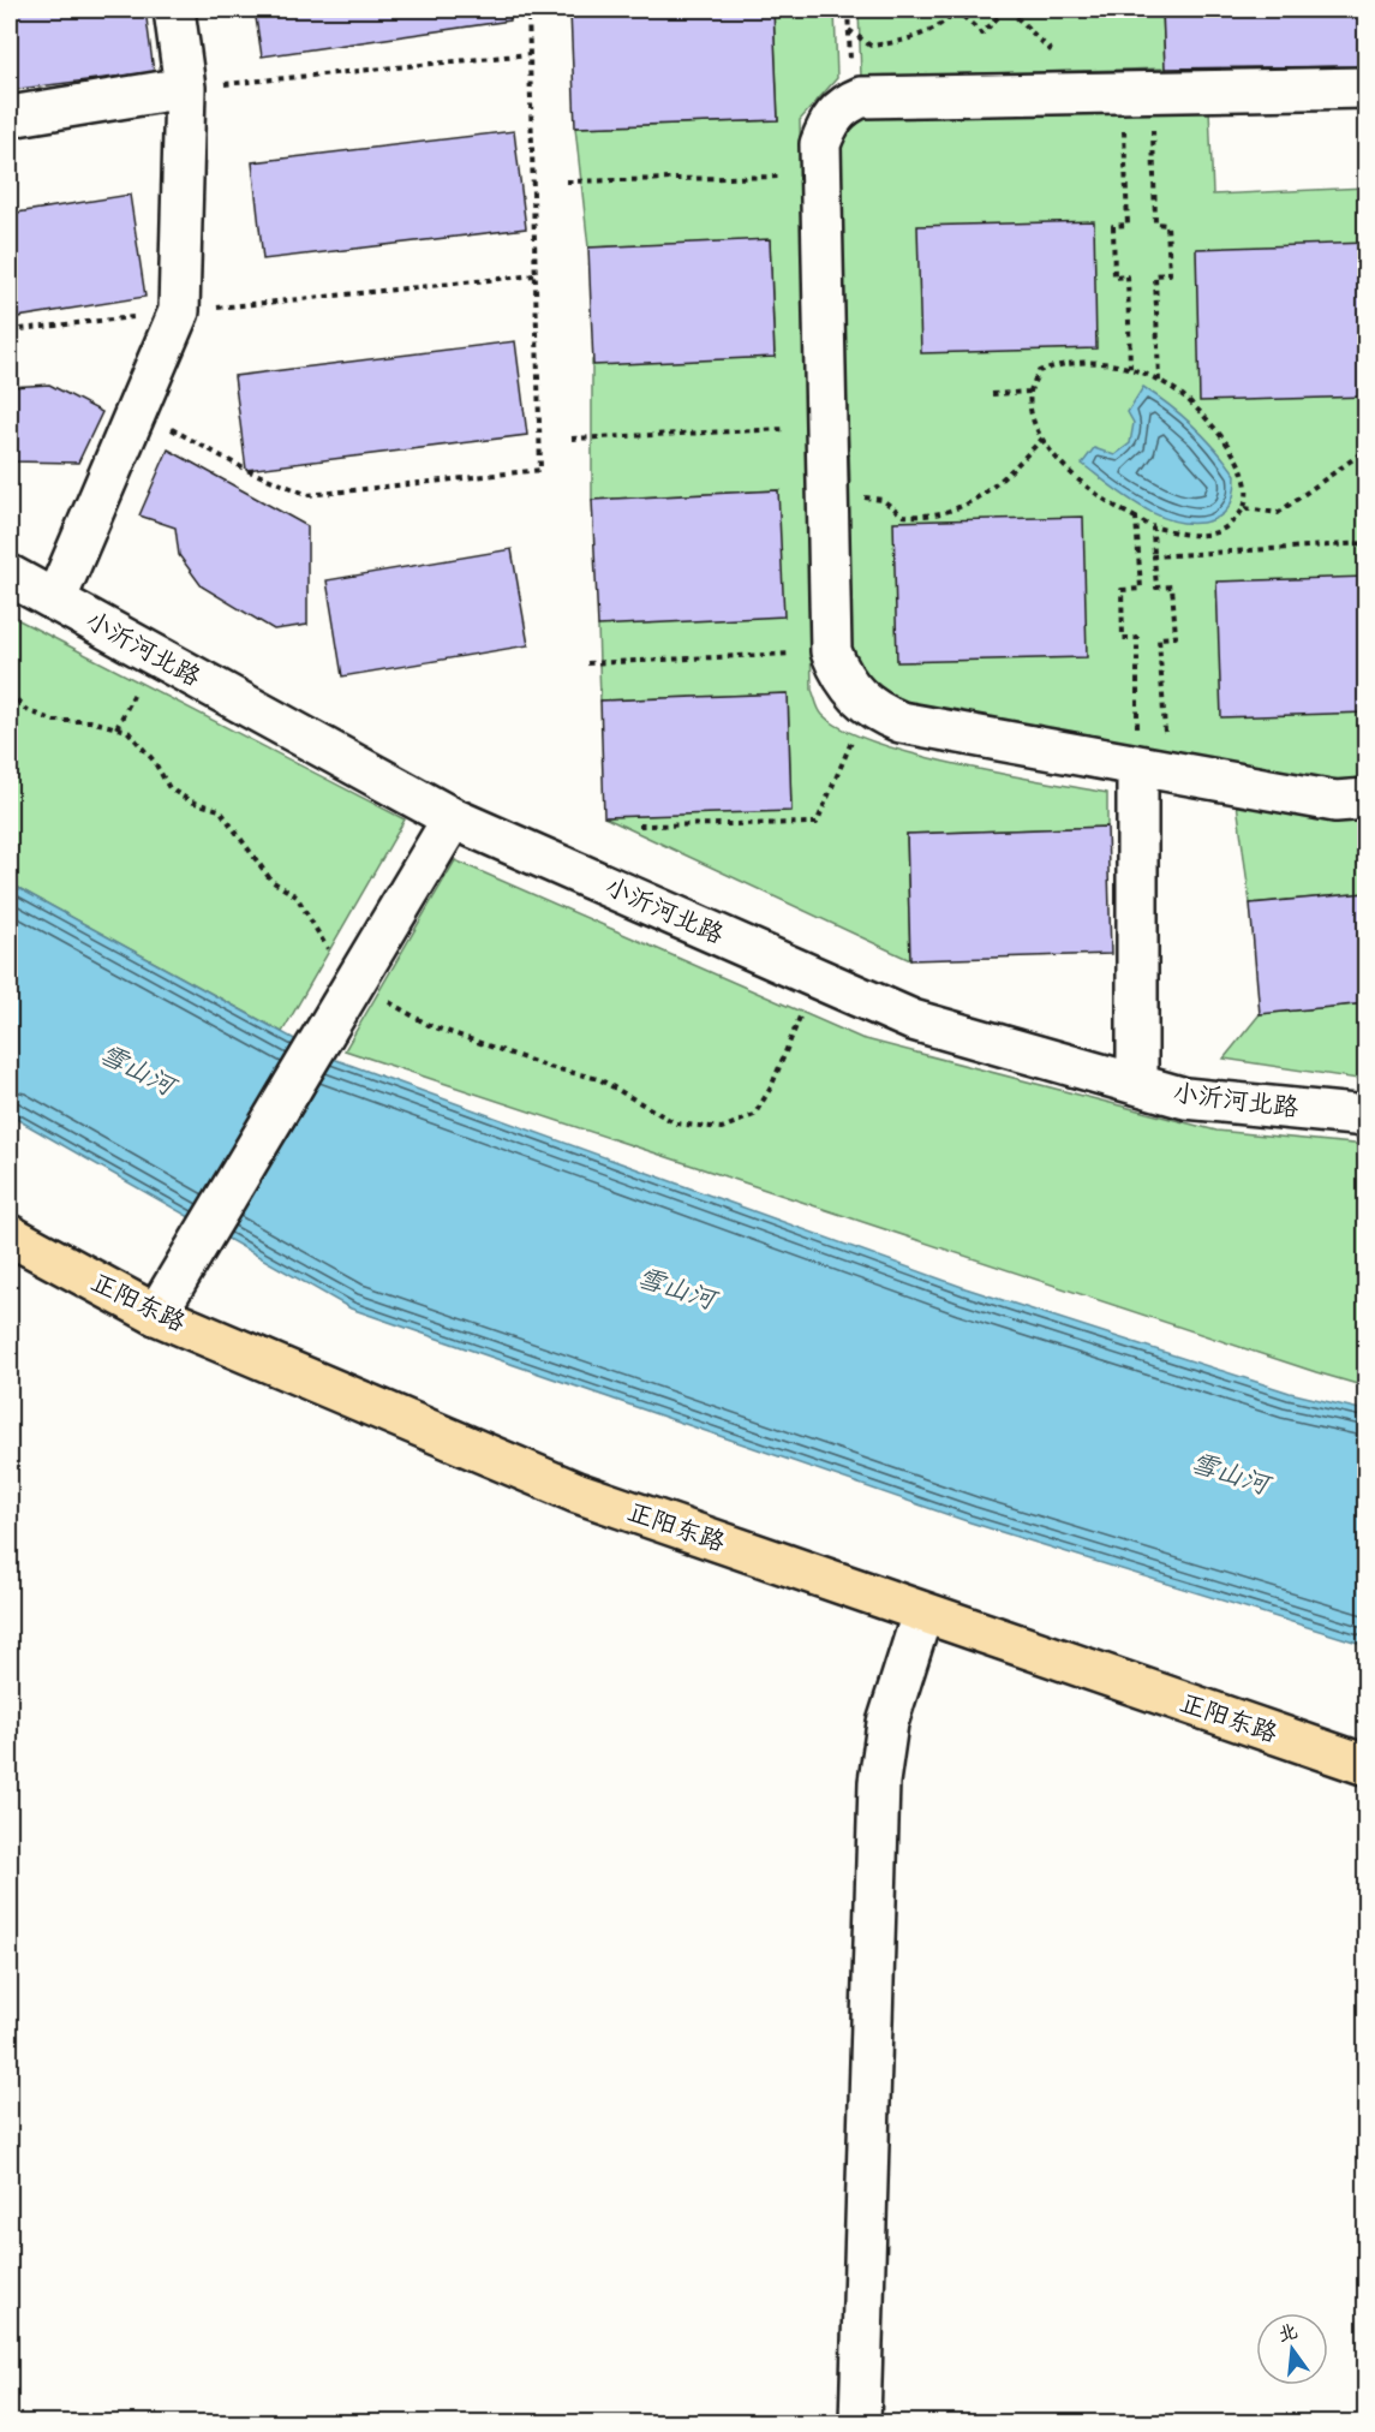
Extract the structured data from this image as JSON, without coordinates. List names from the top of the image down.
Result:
{
  "streets": {
    "main road": ["正阳东路"],
    "street": ["小沂河北路"]
  },
  "water": ["雪山河"],
  "north": "top"
}
